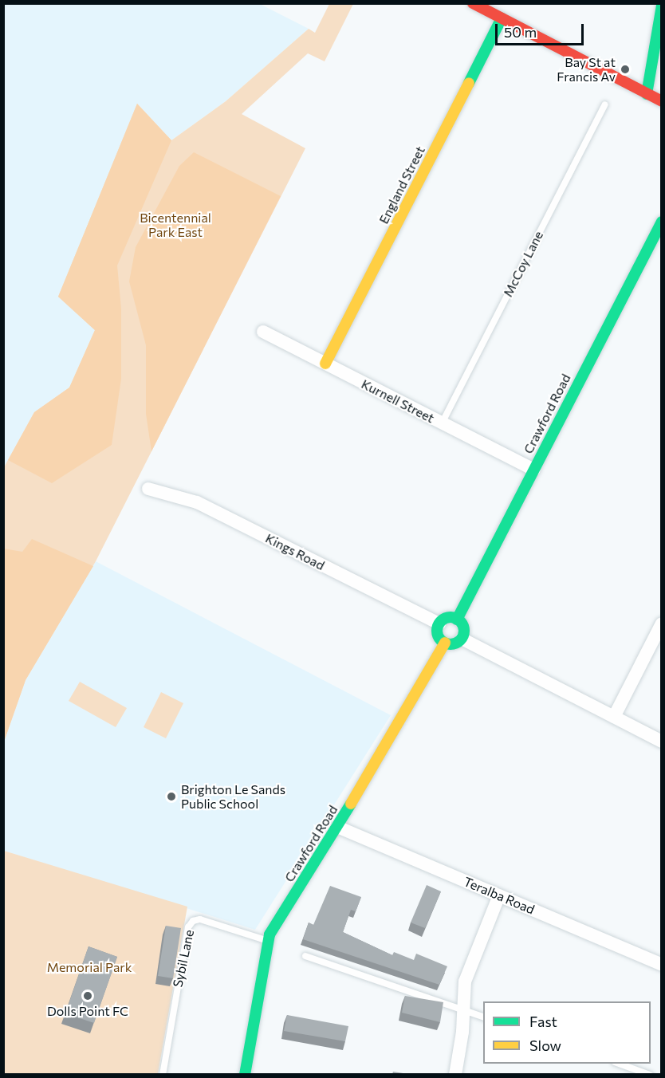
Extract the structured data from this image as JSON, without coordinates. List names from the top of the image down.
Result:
{
  "streets": {
    "street": [
      "England Street",
      "Kurnell Street",
      "Crawford Road",
      "Kings Road",
      "Teralba Road"
    ],
    "lane": ["McCoy Lane", "Sybil Lane"]
  },
  "crossings": [
    ["England Street", "Kurnell Street"],
    ["McCoy Lane", "Kurnell Street"],
    ["Kurnell Street", "Crawford Road"],
    ["Crawford Road", "Kings Road"],
    ["Crawford Road", "Teralba Road"],
    ["Crawford Road", "Sybil Lane"]
  ],
  "parks": ["Bicentennial Park East", "Memorial Park"],
  "places": ["Bay St at Francis Av", "Brighton Le Sands Public School", "Dolls Point FC"],
  "legend": ["Fast", "Slow"],
  "scale_bar": "50 m"
}
